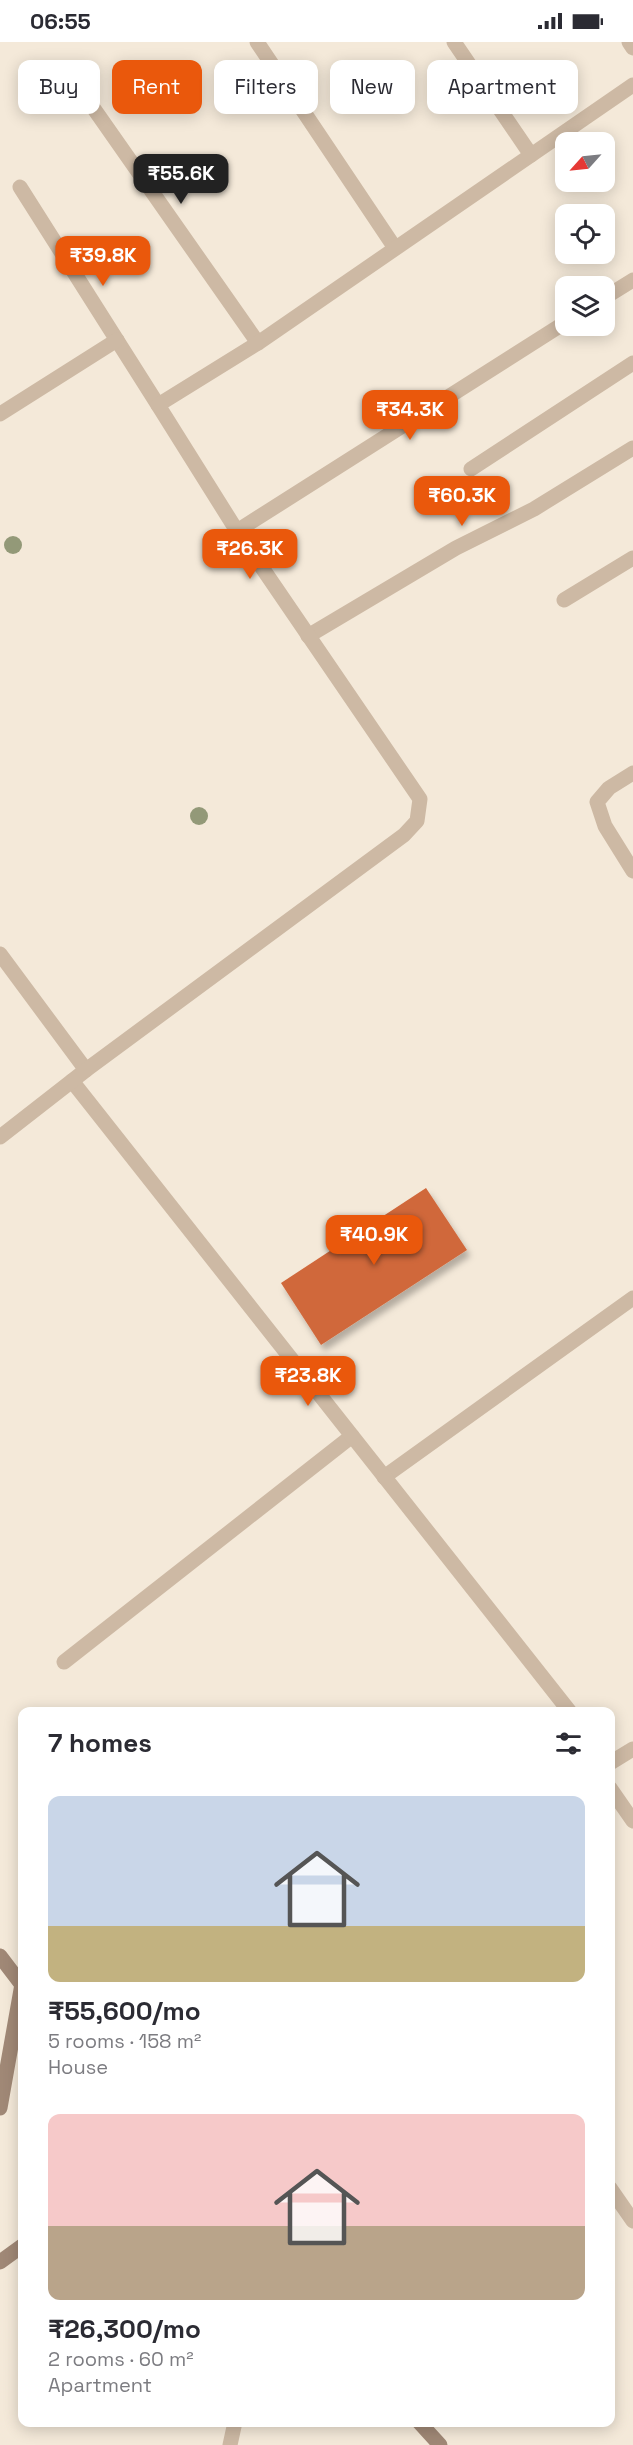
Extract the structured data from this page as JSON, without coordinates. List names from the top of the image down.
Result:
{
  "north": "bottom left",
  "page": {
    "status": "06:55",
    "chip": [
      "Buy",
      "Rent",
      "Filters",
      "New",
      "Apartment"
    ],
    "price": [
      "₹55.6K",
      "₹39.8K",
      "₹34.3K",
      "₹60.3K",
      "₹26.3K",
      "₹40.9K",
      "₹23.8K"
    ],
    "heading": "7 homes",
    "list": [
      {
        "name": "₹55,600/mo",
        "note": "5 rooms · 158 m² · House"
      },
      {
        "name": "₹26,300/mo",
        "note": "2 rooms · 60 m² · Apartment"
      }
    ]
  }
}
